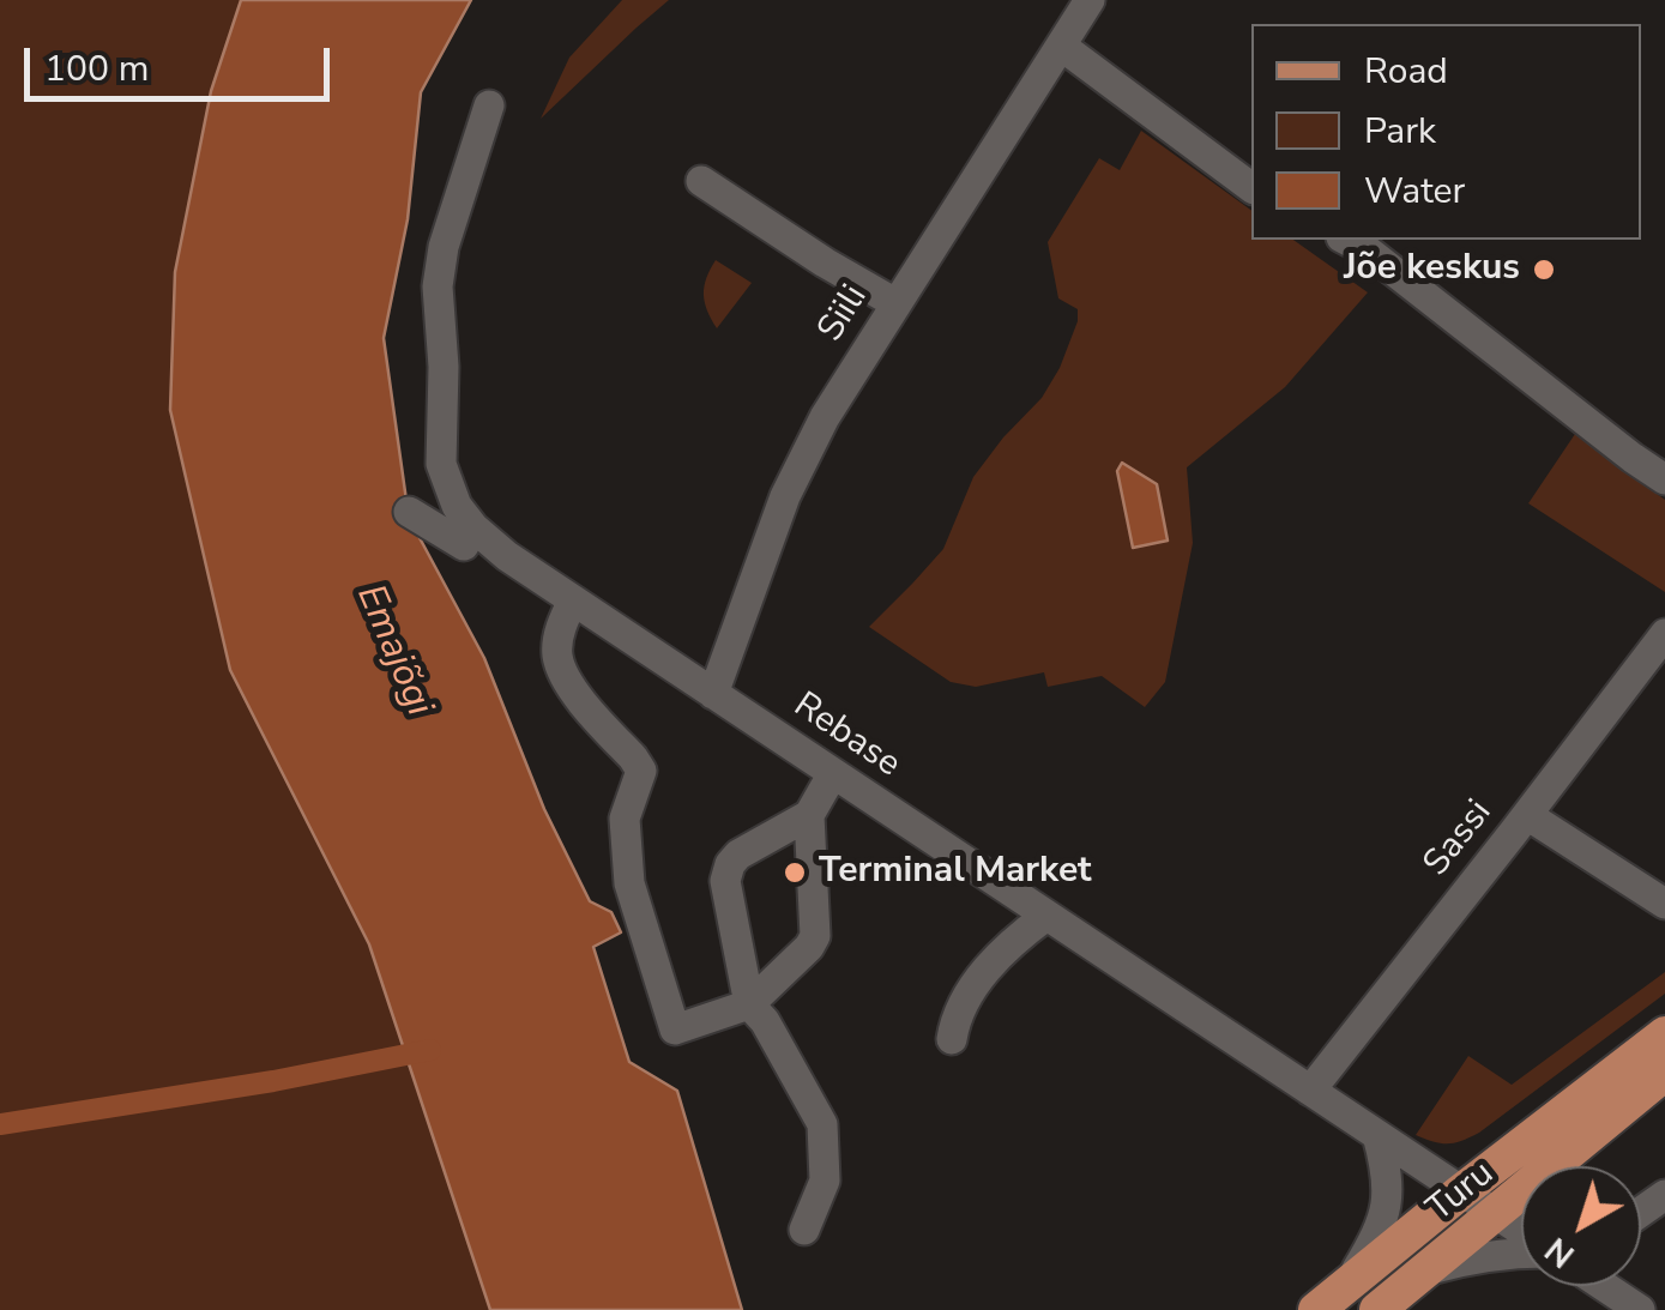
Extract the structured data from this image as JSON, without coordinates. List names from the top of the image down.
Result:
{
  "streets": {
    "main road": ["Turu"],
    "street": ["Siili", "Rebase", "Sassi"]
  },
  "crossings": [
    ["Siili", "Rebase"],
    ["Rebase", "Sassi"],
    ["Rebase", "Turu"]
  ],
  "water": ["Emajõgi"],
  "places": ["Jõe keskus", "Terminal Market"],
  "legend": ["Road", "Park", "Water"],
  "scale_bar": "100 m",
  "north": "bottom left"
}
